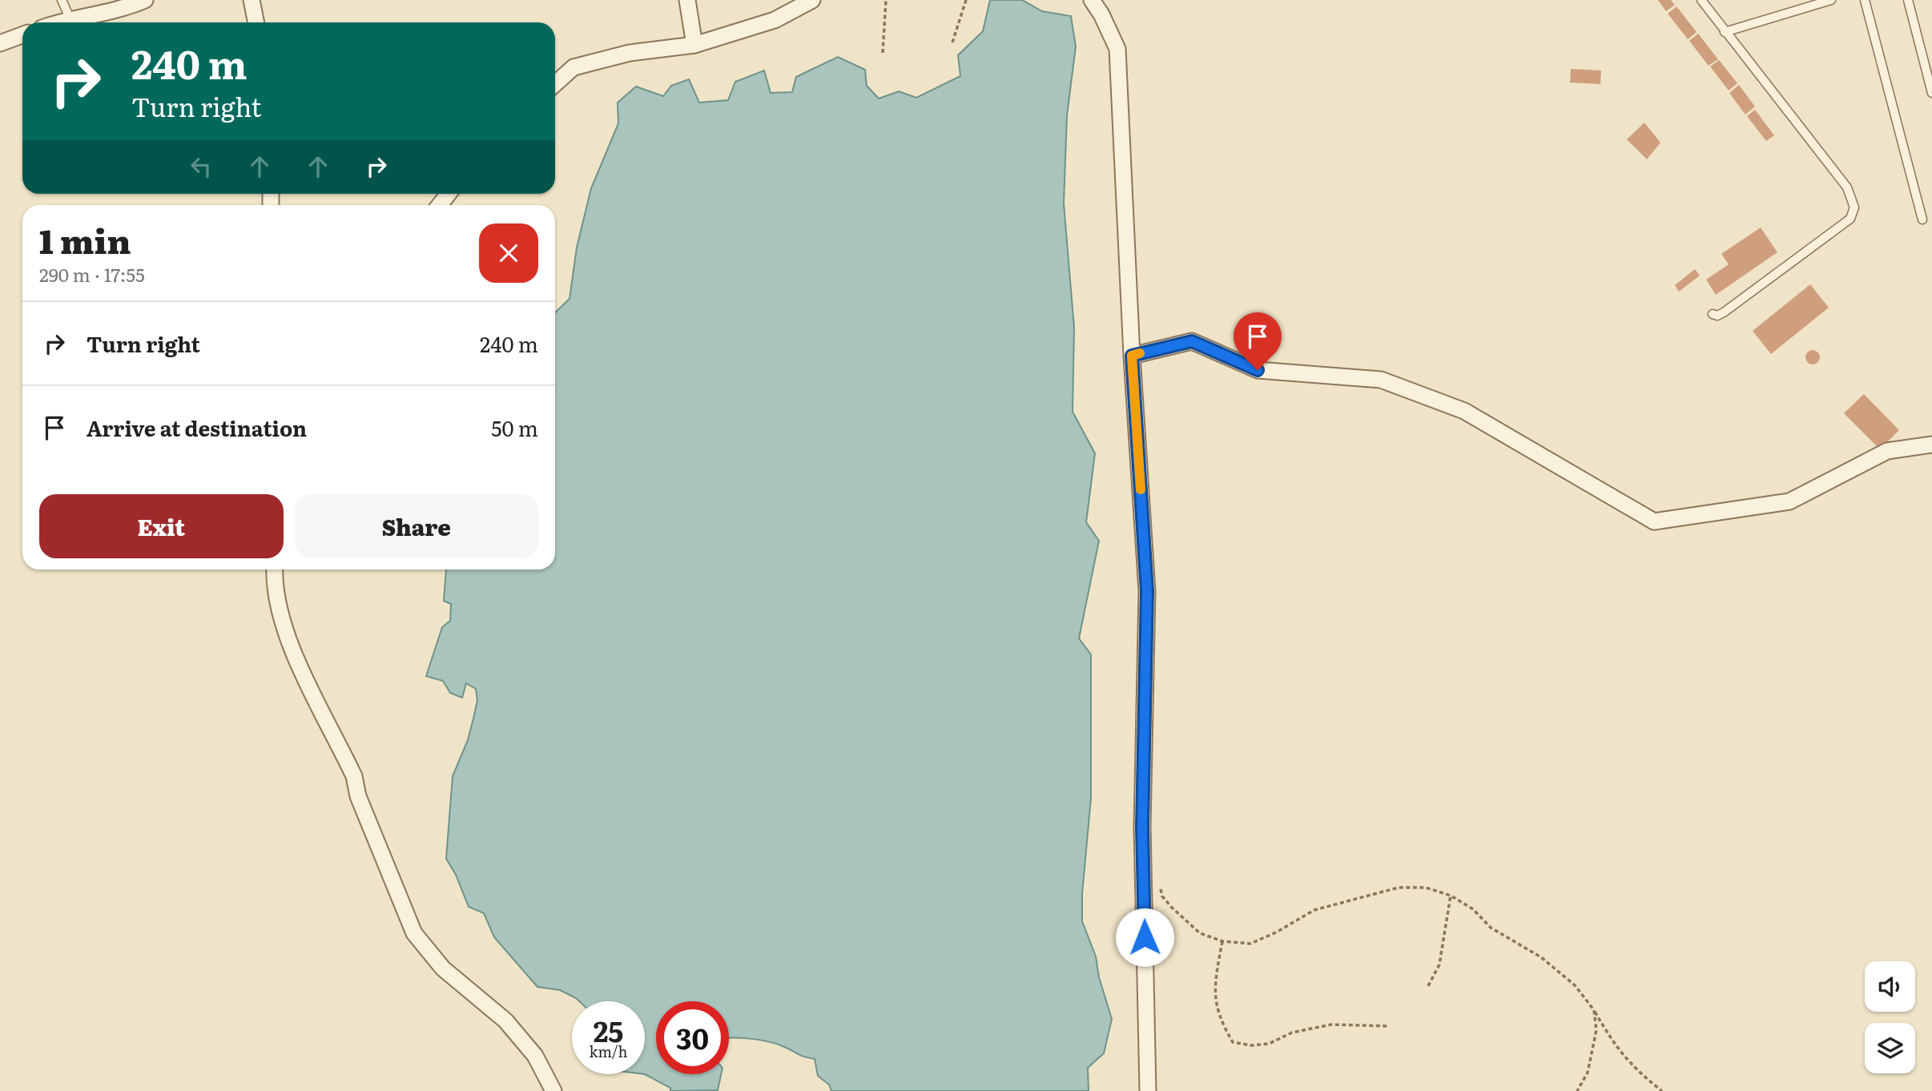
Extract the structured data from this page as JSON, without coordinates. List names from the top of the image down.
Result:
{
  "page": {
    "turn": ["240 m", "Turn right"],
    "heading": ["1 min", "290 m · 17:55"],
    "list": [
      {
        "name": "Turn right",
        "value": "240 m"
      },
      {
        "name": "Arrive at destination",
        "value": "50 m"
      }
    ],
    "buttons": ["Exit", "Share"],
    "speed": "25 km/h",
    "limit": "30"
  }
}
